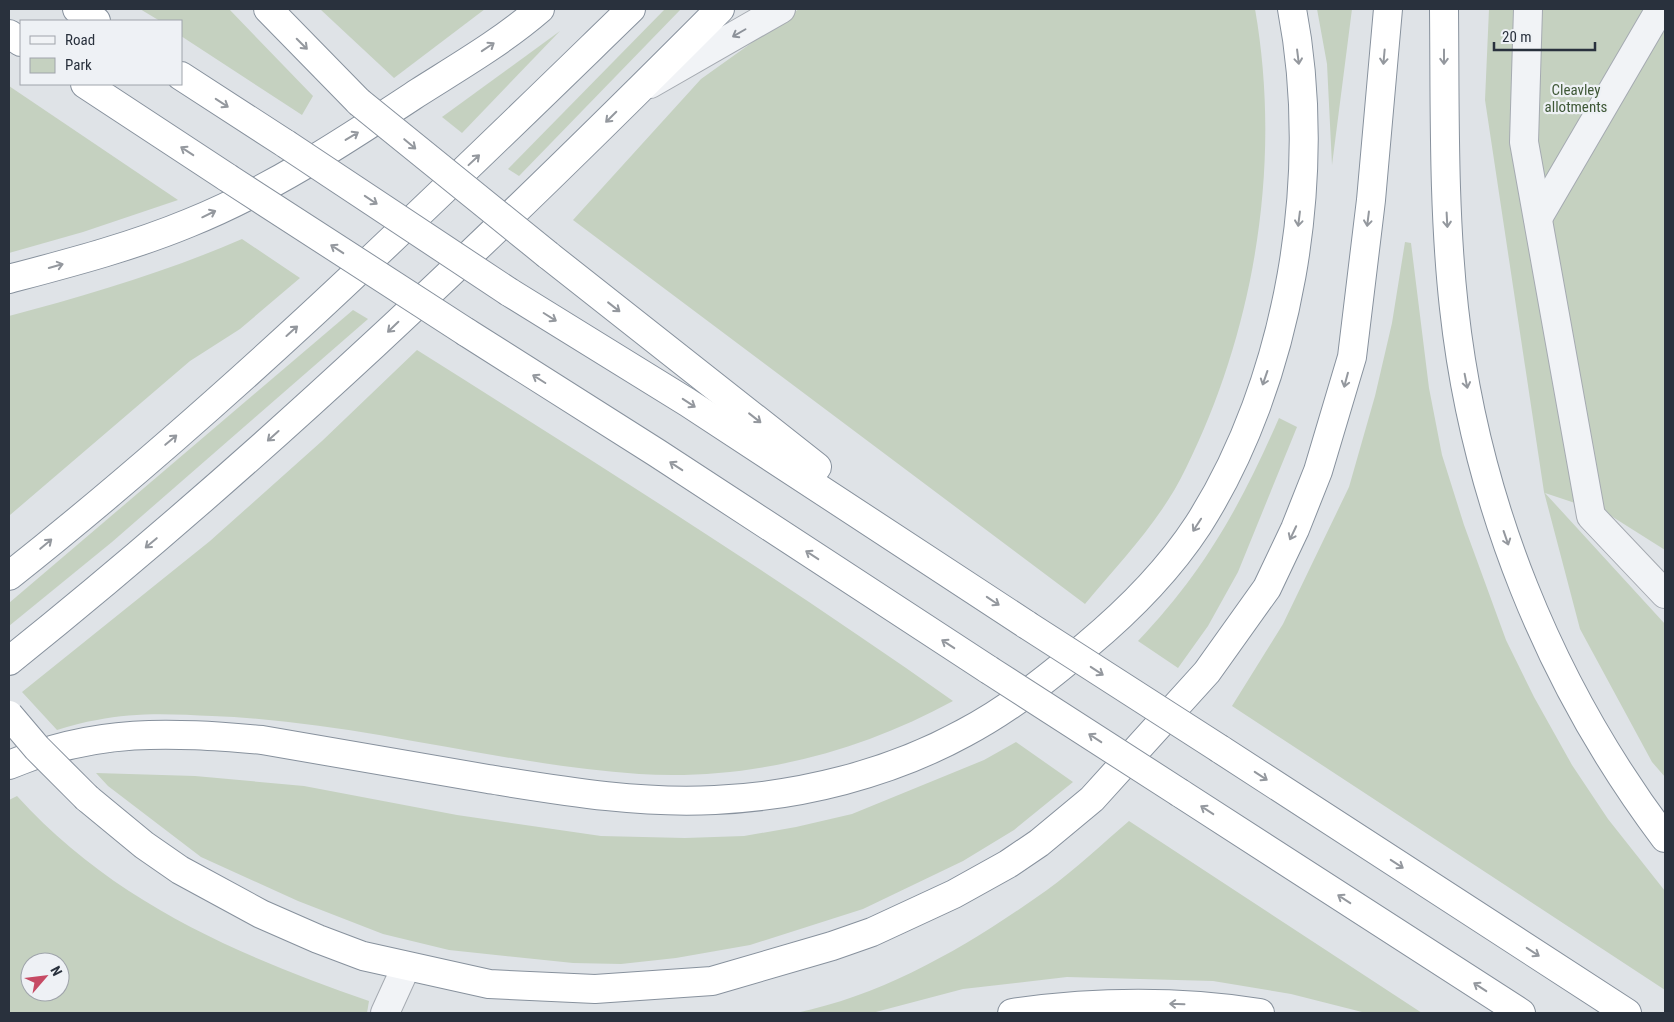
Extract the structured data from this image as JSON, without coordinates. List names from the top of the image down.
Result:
{
  "parks": ["Cleavley allotments"],
  "legend": ["Road", "Park"],
  "scale_bar": "20 m",
  "north": "top right"
}
